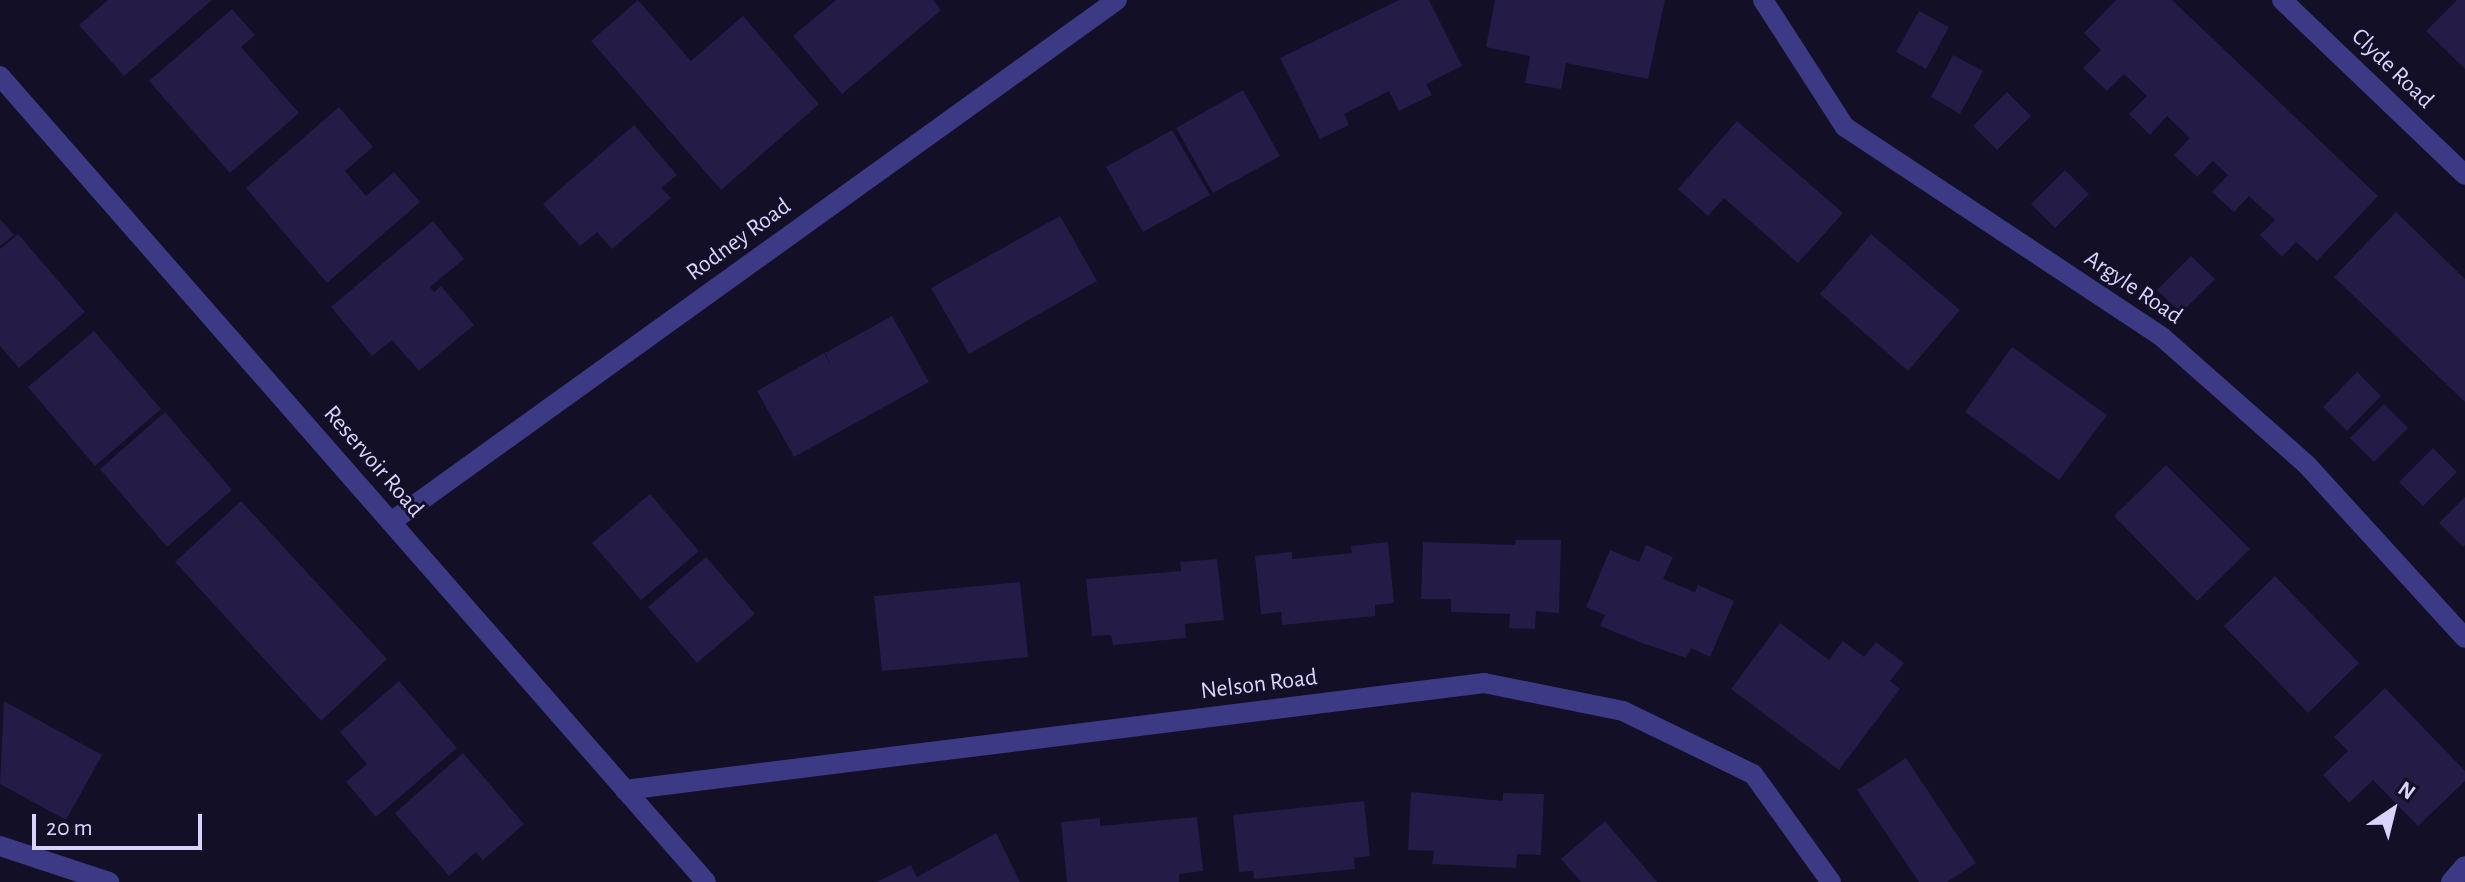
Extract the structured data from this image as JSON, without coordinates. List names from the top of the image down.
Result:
{
  "streets": {
    "street": [
      "Clyde Road",
      "Rodney Road",
      "Argyle Road",
      "Reservoir Road",
      "Nelson Road"
    ]
  },
  "crossings": [
    ["Rodney Road", "Reservoir Road"],
    ["Reservoir Road", "Nelson Road"]
  ],
  "scale_bar": "20 m",
  "north": "top right"
}
